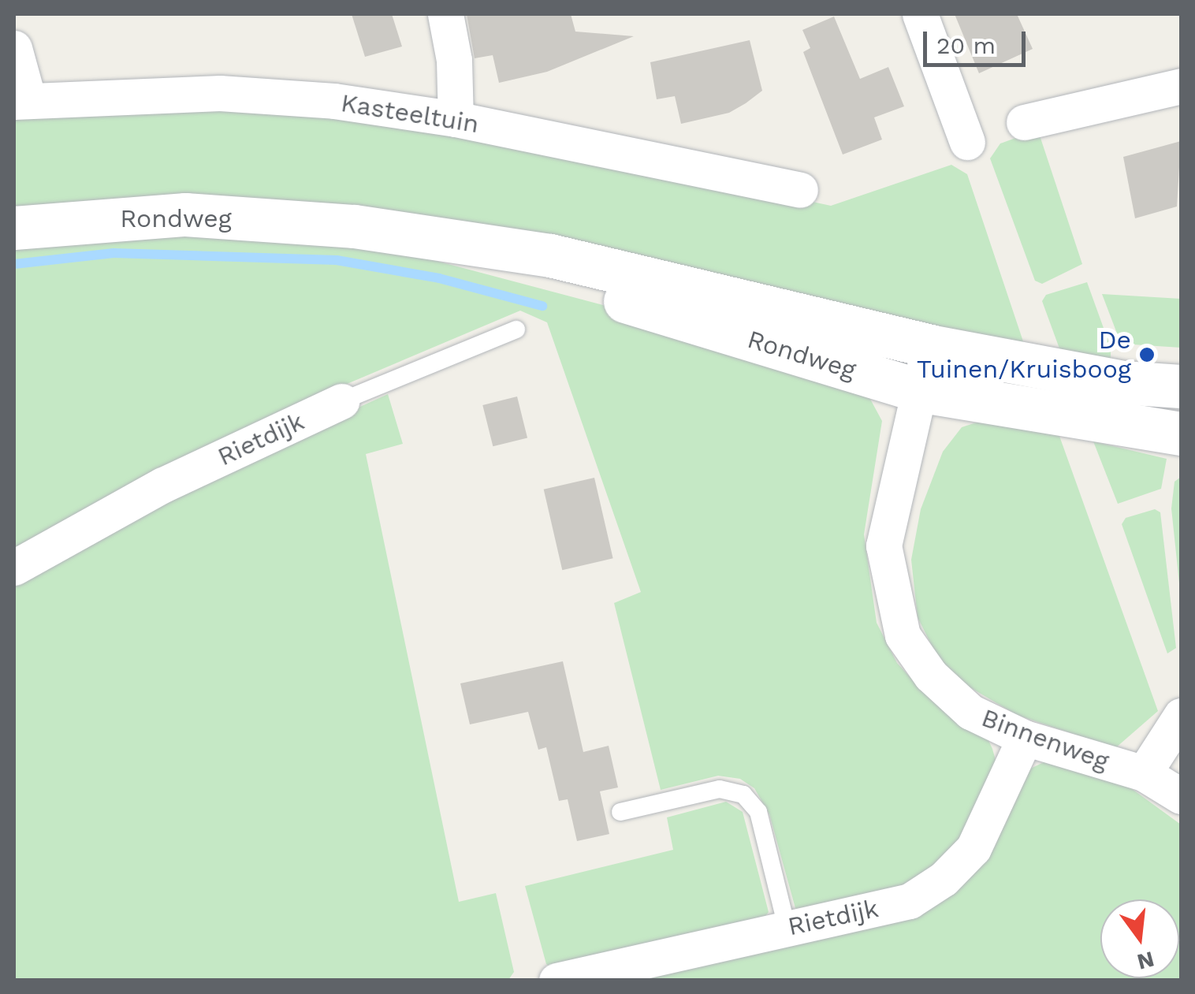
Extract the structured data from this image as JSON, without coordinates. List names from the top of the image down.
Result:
{
  "streets": {
    "main road": ["Rondweg"],
    "street": ["Kasteeltuin", "Rietdijk", "Binnenweg"]
  },
  "crossings": [
    ["Rondweg", "Binnenweg"],
    ["Rietdijk", "Binnenweg"]
  ],
  "places": ["De Tuinen/Kruisboog"],
  "scale_bar": "20 m",
  "north": "bottom"
}
